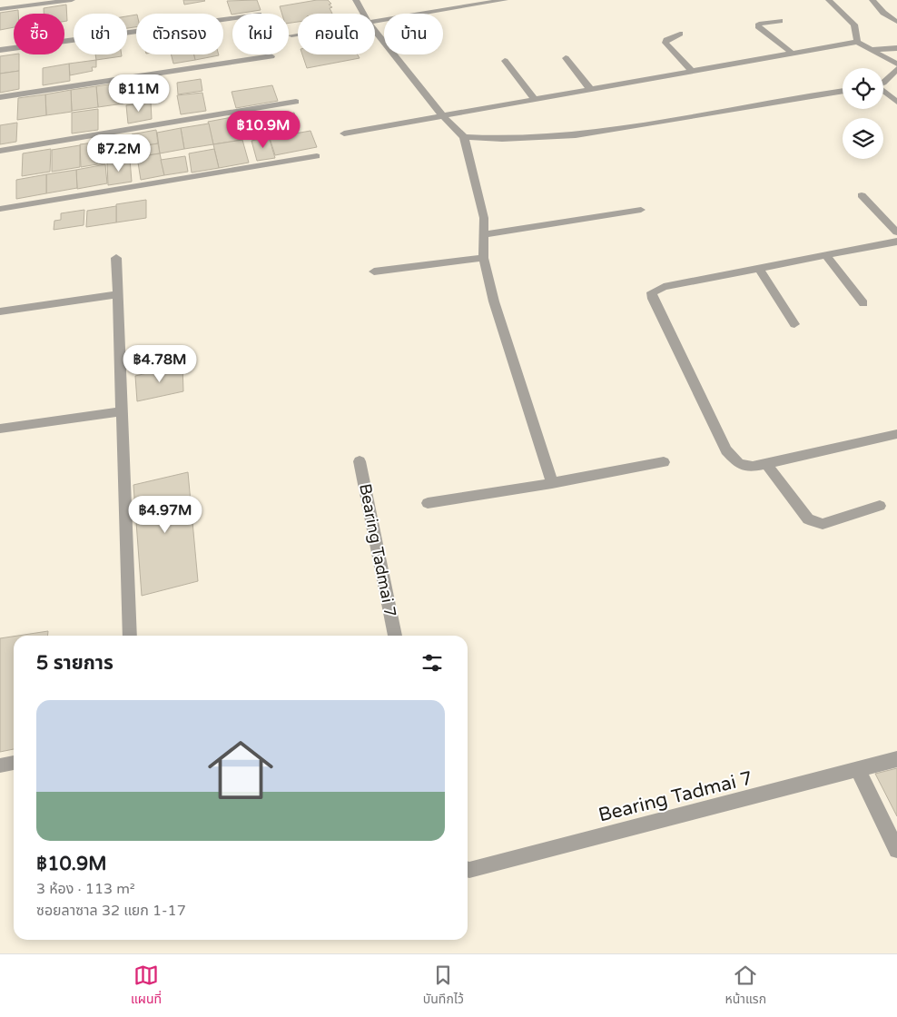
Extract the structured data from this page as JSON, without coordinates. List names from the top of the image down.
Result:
{
  "streets": {
    "street": ["Bearing Tadmai 7"]
  },
  "page": {
    "chip": [
      "ซื้อ",
      "เช่า",
      "ตัวกรอง",
      "ใหม่",
      "คอนโด",
      "บ้าน"
    ],
    "price": [
      "฿11M",
      "฿10.9M",
      "฿7.2M",
      "฿4.78M",
      "฿4.97M"
    ],
    "heading": "5 รายการ",
    "list": [
      {
        "name": "฿10.9M",
        "note": "3 ห้อง · 113 m² · ซอยลาซาล 32 แยก 1-17"
      }
    ],
    "tabs": ["แผนที่", "บันทึกไว้", "หน้าแรก"]
  }
}
